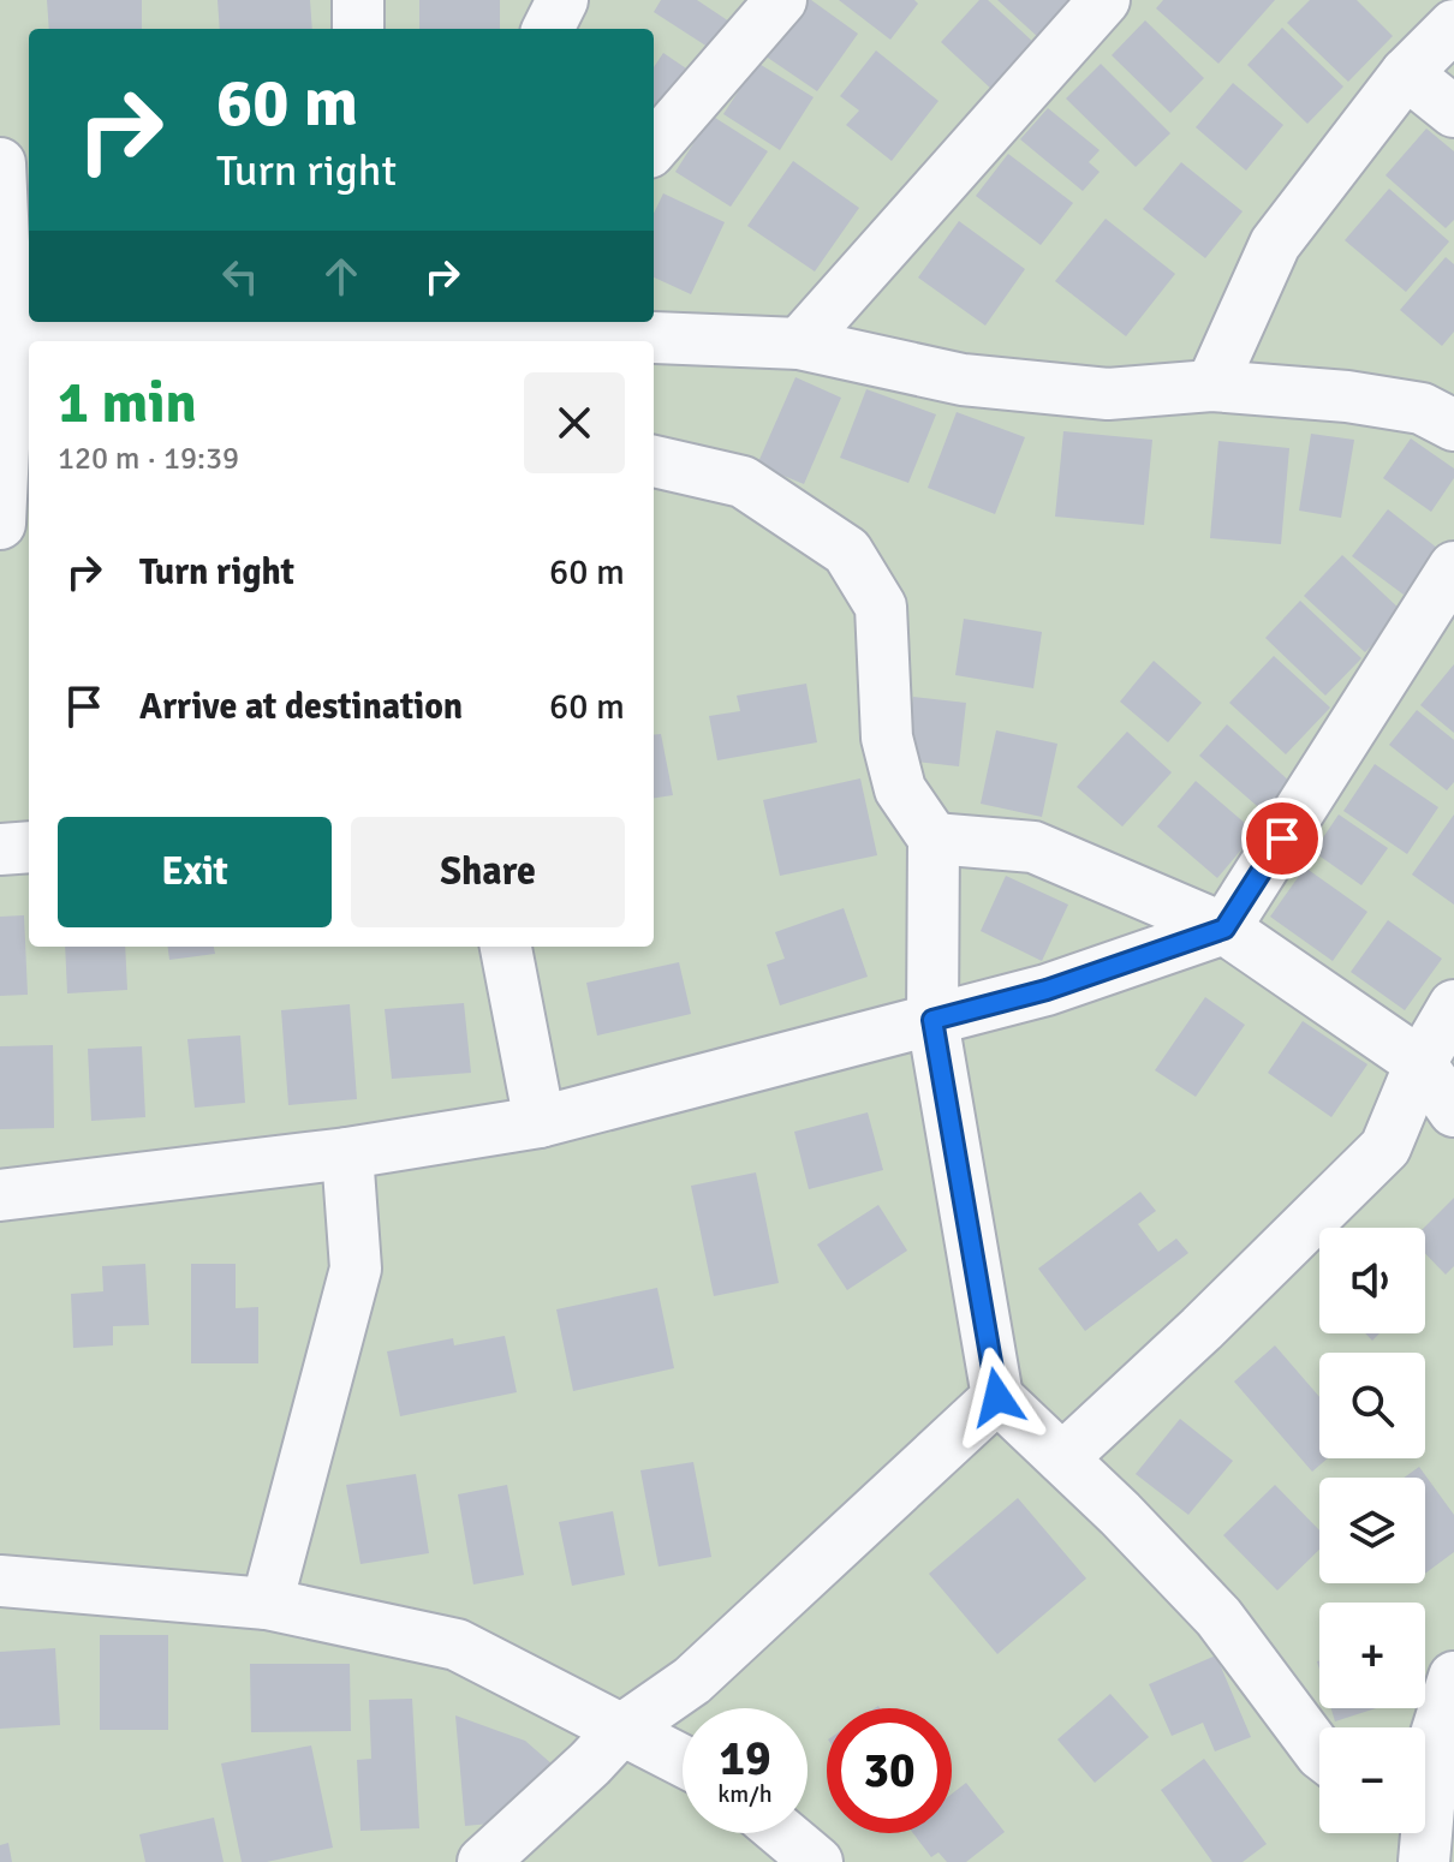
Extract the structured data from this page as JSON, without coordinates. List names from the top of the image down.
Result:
{
  "page": {
    "turn": ["60 m", "Turn right"],
    "heading": ["1 min", "120 m · 19:39"],
    "list": [
      {
        "name": "Turn right",
        "value": "60 m"
      },
      {
        "name": "Arrive at destination",
        "value": "60 m"
      }
    ],
    "buttons": ["Exit", "Share"],
    "map_buttons": ["+", "−"],
    "speed": "19 km/h",
    "limit": "30"
  }
}
